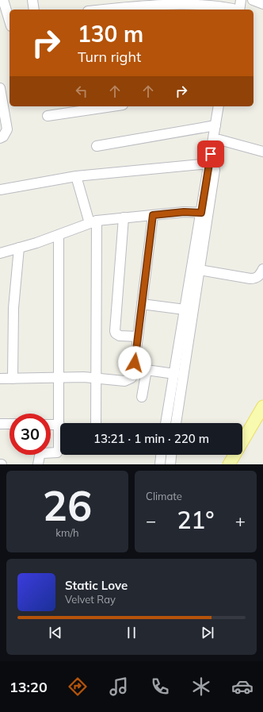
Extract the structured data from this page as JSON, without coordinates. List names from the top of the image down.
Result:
{
  "page": {
    "turn": ["130 m", "Turn right"],
    "limit": "30",
    "trip": "13:21 · 1 min · 220 m",
    "tile": [
      ["26", "km/h"],
      "Climate"
    ],
    "heat": ["−", "21°", "+"],
    "song": ["Static Love", "Velvet Ray"],
    "tabs": "13:20"
  }
}
